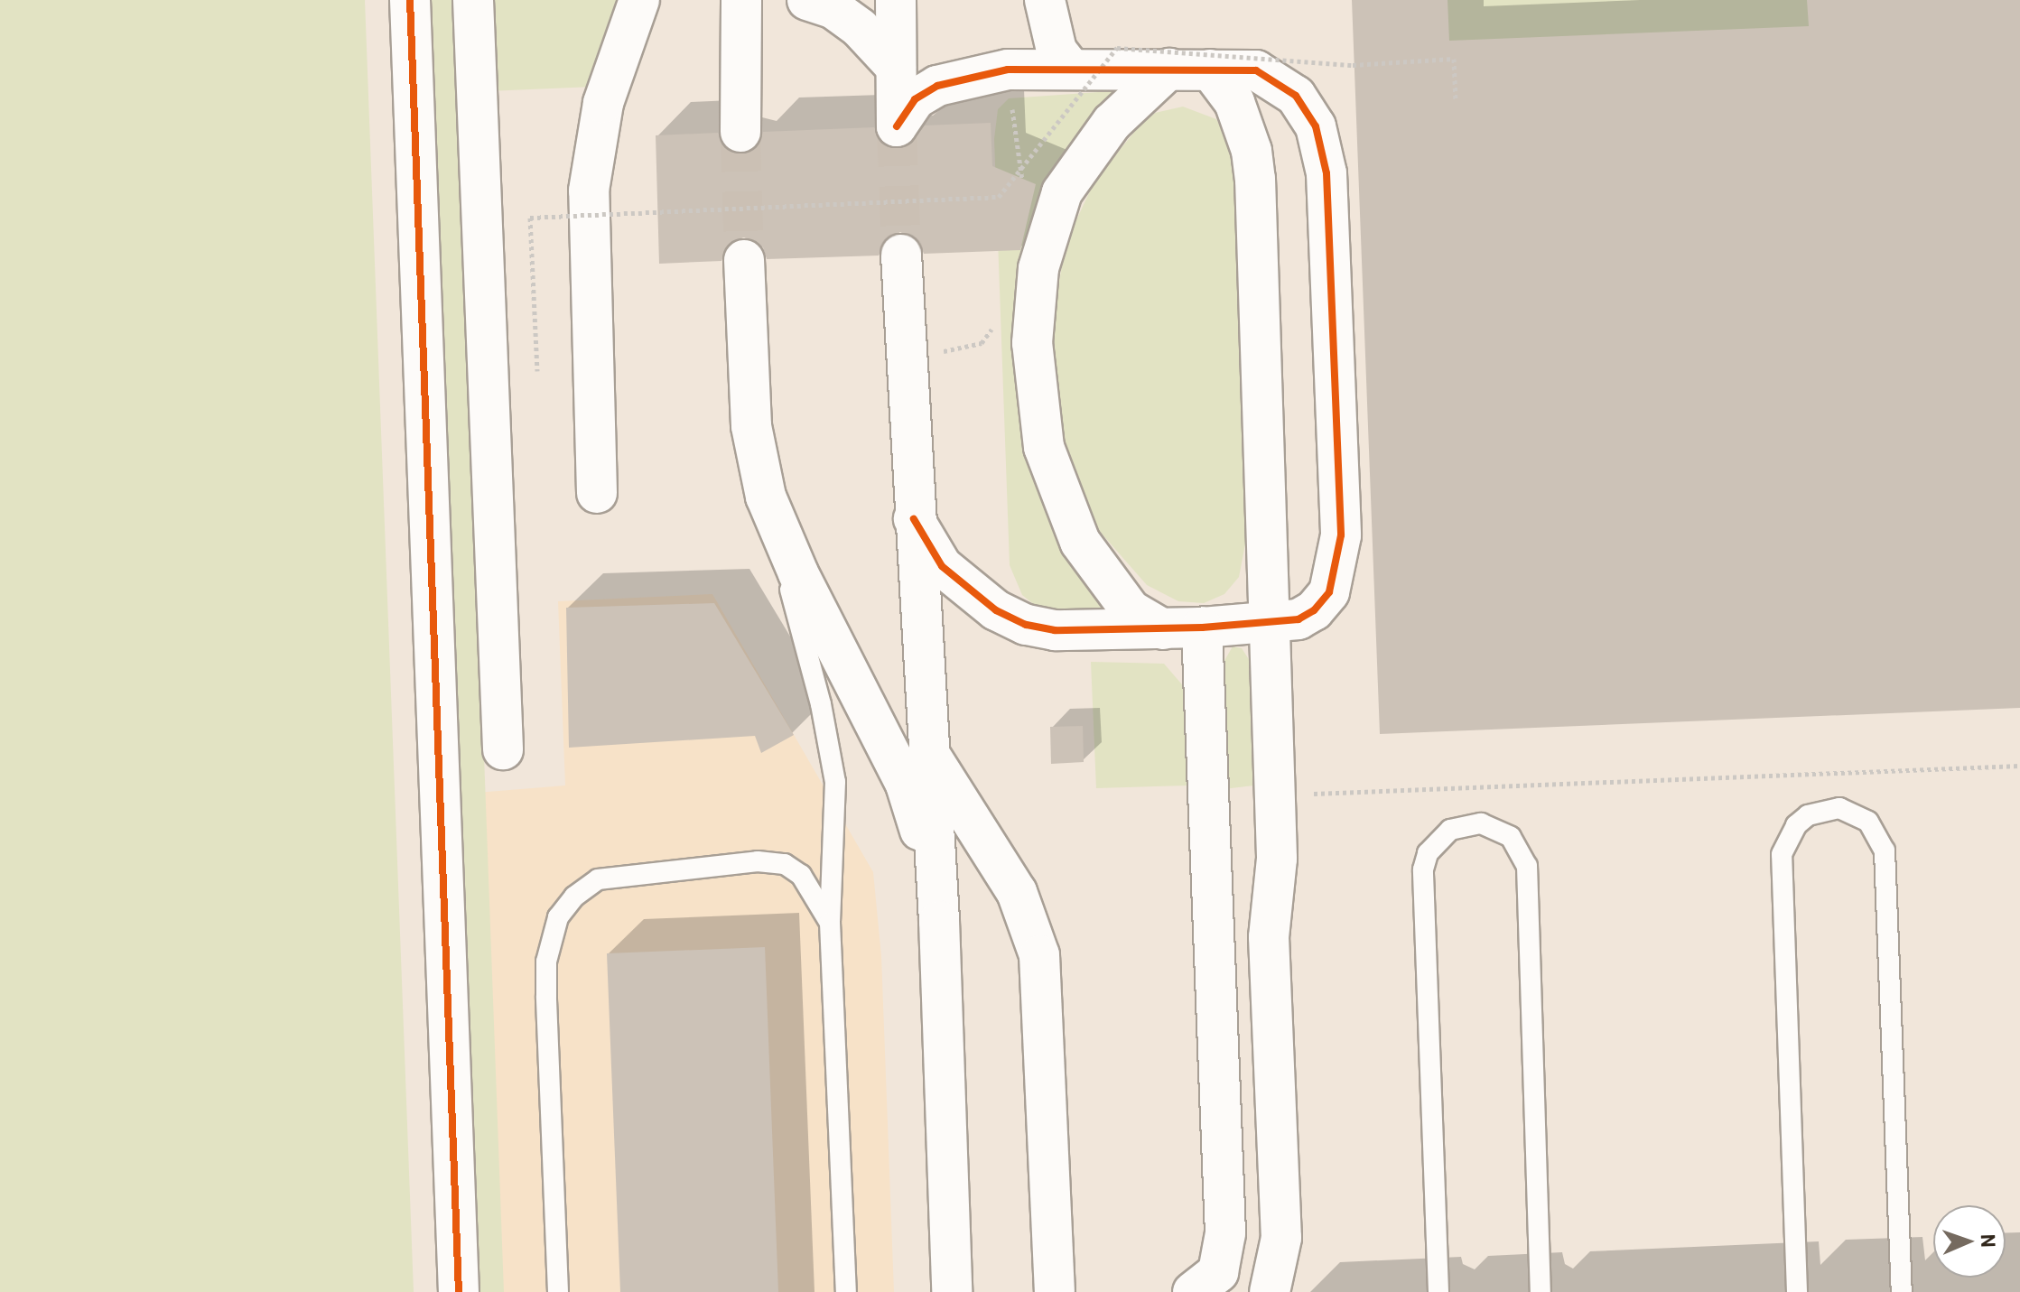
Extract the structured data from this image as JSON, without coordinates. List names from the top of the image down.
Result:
{
  "north": "right"
}
